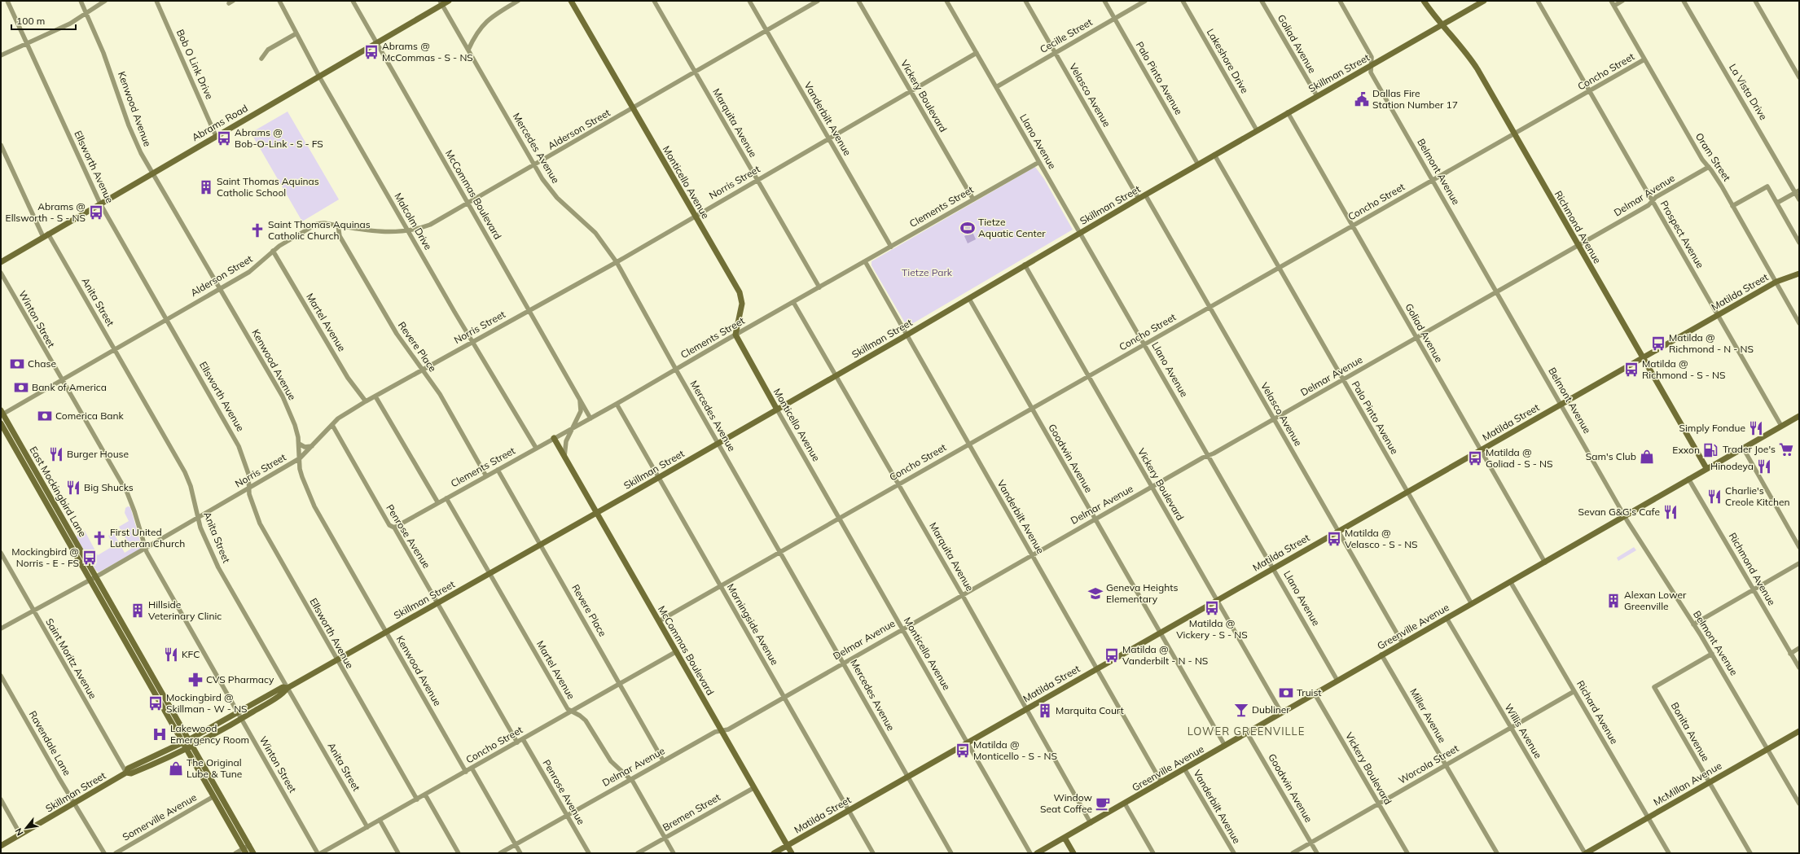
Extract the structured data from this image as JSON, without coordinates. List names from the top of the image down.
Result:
{
  "streets": {
    "main road": [
      "Skillman Street",
      "Abrams Road",
      "Monticello Avenue",
      "McCommas Boulevard",
      "Richmond Avenue",
      "Matilda Street",
      "East Mockingbird Lane",
      "Greenville Avenue",
      "McMillan Avenue"
    ],
    "street": [
      "Cecille Street",
      "Goliad Avenue",
      "Lakeshore Drive",
      "Bob O Link Drive",
      "Concho Street",
      "Palo Pinto Avenue",
      "La Vista Drive",
      "Velasco Avenue",
      "Vickery Boulevard",
      "Kenwood Avenue",
      "Vanderbilt Avenue",
      "Marquita Avenue",
      "Alderson Street",
      "Llano Avenue",
      "Mercedes Avenue",
      "Oram Street",
      "Ellsworth Avenue",
      "Belmont Avenue",
      "Norris Street",
      "Delmar Avenue",
      "Clements Street",
      "Malcolm Drive",
      "Prospect Avenue",
      "Anita Street",
      "Winton Street",
      "Martel Avenue",
      "Revere Place",
      "Goodwin Avenue",
      "Penrose Avenue",
      "Morningside Avenue",
      "Saint Moritz Avenue",
      "Richard Avenue",
      "Miller Avenue",
      "Willis Avenue",
      "Bonita Avenue",
      "Ravendale Lane",
      "Worcola Street",
      "Bremen Street",
      "Somerville Avenue"
    ]
  },
  "crossings": [
    ["Cecille Street", "Palo Pinto Avenue"],
    ["Cecille Street", "Velasco Avenue"],
    ["Cecille Street", "Llano Avenue"],
    ["Goliad Avenue", "Concho Street"],
    ["Goliad Avenue", "Skillman Street"],
    ["Goliad Avenue", "Delmar Avenue"],
    ["Goliad Avenue", "Matilda Street"],
    ["Goliad Avenue", "Greenville Avenue"],
    ["Lakeshore Drive", "Skillman Street"],
    ["Bob O Link Drive", "Abrams Road"],
    ["Concho Street", "Palo Pinto Avenue"],
    ["Concho Street", "Velasco Avenue"],
    ["Concho Street", "Vickery Boulevard"],
    ["Concho Street", "Kenwood Avenue"],
    ["Concho Street", "Vanderbilt Avenue"],
    ["Concho Street", "Marquita Avenue"],
    ["Concho Street", "Llano Avenue"],
    ["Concho Street", "Mercedes Avenue"],
    ["Concho Street", "Oram Street"],
    ["Concho Street", "Ellsworth Avenue"],
    ["Concho Street", "Belmont Avenue"],
    ["Concho Street", "Monticello Avenue"],
    ["Concho Street", "McCommas Boulevard"],
    ["Concho Street", "Richmond Avenue"],
    ["Concho Street", "Prospect Avenue"],
    ["Concho Street", "Anita Street"],
    ["Concho Street", "Martel Avenue"],
    ["Concho Street", "Revere Place"],
    ["Concho Street", "Goodwin Avenue"],
    ["Concho Street", "Penrose Avenue"],
    ["Concho Street", "Morningside Avenue"],
    ["Skillman Street", "Palo Pinto Avenue"],
    ["Skillman Street", "Velasco Avenue"],
    ["Skillman Street", "Vickery Boulevard"],
    ["Skillman Street", "Kenwood Avenue"],
    ["Skillman Street", "Vanderbilt Avenue"],
    ["Skillman Street", "Marquita Avenue"],
    ["Skillman Street", "Llano Avenue"],
    ["Skillman Street", "Mercedes Avenue"],
    ["Skillman Street", "Ellsworth Avenue"],
    ["Skillman Street", "Belmont Avenue"],
    ["Skillman Street", "Monticello Avenue"],
    ["Skillman Street", "McCommas Boulevard"],
    ["Skillman Street", "Richmond Avenue"],
    ["Skillman Street", "Anita Street"],
    ["Skillman Street", "Winton Street"],
    ["Skillman Street", "Martel Avenue"],
    ["Skillman Street", "Revere Place"],
    ["Skillman Street", "Goodwin Avenue"],
    ["Skillman Street", "East Mockingbird Lane"],
    ["Skillman Street", "Penrose Avenue"],
    ["Skillman Street", "Morningside Avenue"],
    ["Skillman Street", "Saint Moritz Avenue"],
    ["Skillman Street", "Ravendale Lane"],
    ["Palo Pinto Avenue", "Delmar Avenue"],
    ["Palo Pinto Avenue", "Matilda Street"],
    ["Palo Pinto Avenue", "Greenville Avenue"],
    ["Velasco Avenue", "Delmar Avenue"],
    ["Velasco Avenue", "Matilda Street"],
    ["Velasco Avenue", "Greenville Avenue"],
    ["Vickery Boulevard", "Norris Street"],
    ["Vickery Boulevard", "Delmar Avenue"],
    ["Vickery Boulevard", "Clements Street"],
    ["Vickery Boulevard", "Matilda Street"],
    ["Vickery Boulevard", "Greenville Avenue"],
    ["Vickery Boulevard", "Worcola Street"],
    ["Kenwood Avenue", "Abrams Road"],
    ["Kenwood Avenue", "Alderson Street"],
    ["Kenwood Avenue", "Norris Street"],
    ["Vanderbilt Avenue", "Alderson Street"],
    ["Vanderbilt Avenue", "Norris Street"],
    ["Vanderbilt Avenue", "Delmar Avenue"],
    ["Vanderbilt Avenue", "Clements Street"],
    ["Vanderbilt Avenue", "Matilda Street"],
    ["Vanderbilt Avenue", "Greenville Avenue"],
    ["Abrams Road", "Mercedes Avenue"],
    ["Abrams Road", "Ellsworth Avenue"],
    ["Abrams Road", "McCommas Boulevard"],
    ["Abrams Road", "Malcolm Drive"],
    ["Abrams Road", "Anita Street"],
    ["Marquita Avenue", "Alderson Street"],
    ["Marquita Avenue", "Norris Street"],
    ["Marquita Avenue", "Delmar Avenue"],
    ["Marquita Avenue", "Clements Street"],
    ["Marquita Avenue", "Matilda Street"],
    ["Marquita Avenue", "Greenville Avenue"],
    ["Alderson Street", "Mercedes Avenue"],
    ["Alderson Street", "Ellsworth Avenue"],
    ["Alderson Street", "Monticello Avenue"],
    ["Alderson Street", "McCommas Boulevard"],
    ["Alderson Street", "Malcolm Drive"],
    ["Alderson Street", "Anita Street"],
    ["Alderson Street", "Winton Street"],
    ["Alderson Street", "Martel Avenue"],
    ["Alderson Street", "Revere Place"],
    ["Alderson Street", "East Mockingbird Lane"],
    ["Llano Avenue", "Norris Street"],
    ["Llano Avenue", "Delmar Avenue"],
    ["Llano Avenue", "Clements Street"],
    ["Llano Avenue", "Matilda Street"],
    ["Llano Avenue", "Greenville Avenue"],
    ["Mercedes Avenue", "Norris Street"],
    ["Mercedes Avenue", "Delmar Avenue"],
    ["Mercedes Avenue", "Clements Street"],
    ["Mercedes Avenue", "Matilda Street"],
    ["Oram Street", "Delmar Avenue"],
    ["Oram Street", "Matilda Street"],
    ["Ellsworth Avenue", "Norris Street"],
    ["Belmont Avenue", "Delmar Avenue"],
    ["Belmont Avenue", "Matilda Street"],
    ["Belmont Avenue", "Greenville Avenue"],
    ["Belmont Avenue", "Bonita Avenue"],
    ["Belmont Avenue", "McMillan Avenue"],
    ["Monticello Avenue", "Norris Street"],
    ["Monticello Avenue", "Delmar Avenue"],
    ["Monticello Avenue", "Clements Street"],
    ["Monticello Avenue", "Matilda Street"],
    ["Norris Street", "McCommas Boulevard"],
    ["Norris Street", "Malcolm Drive"],
    ["Norris Street", "Anita Street"],
    ["Norris Street", "Winton Street"],
    ["Norris Street", "Martel Avenue"],
    ["Norris Street", "Revere Place"],
    ["Norris Street", "East Mockingbird Lane"],
    ["Norris Street", "Penrose Avenue"],
    ["Norris Street", "Saint Moritz Avenue"],
    ["McCommas Boulevard", "Delmar Avenue"],
    ["McCommas Boulevard", "Clements Street"],
    ["McCommas Boulevard", "Matilda Street"],
    ["McCommas Boulevard", "Bremen Street"],
    ["Delmar Avenue", "Richmond Avenue"],
    ["Delmar Avenue", "Prospect Avenue"],
    ["Delmar Avenue", "Martel Avenue"],
    ["Delmar Avenue", "Revere Place"],
    ["Delmar Avenue", "Goodwin Avenue"],
    ["Delmar Avenue", "Penrose Avenue"],
    ["Delmar Avenue", "Morningside Avenue"],
    ["Clements Street", "Malcolm Drive"],
    ["Clements Street", "Martel Avenue"],
    ["Clements Street", "Revere Place"],
    ["Clements Street", "Penrose Avenue"],
    ["Clements Street", "Morningside Avenue"],
    ["Richmond Avenue", "Matilda Street"],
    ["Richmond Avenue", "Greenville Avenue"],
    ["Prospect Avenue", "Matilda Street"],
    ["Prospect Avenue", "Greenville Avenue"],
    ["Matilda Street", "Goodwin Avenue"],
    ["Matilda Street", "Morningside Avenue"],
    ["Martel Avenue", "Bremen Street"],
    ["Goodwin Avenue", "Greenville Avenue"],
    ["Goodwin Avenue", "Worcola Street"],
    ["East Mockingbird Lane", "Somerville Avenue"],
    ["Greenville Avenue", "Richard Avenue"],
    ["Greenville Avenue", "Miller Avenue"],
    ["Greenville Avenue", "Willis Avenue"],
    ["Richard Avenue", "Worcola Street"],
    ["Richard Avenue", "McMillan Avenue"],
    ["Miller Avenue", "Worcola Street"],
    ["Willis Avenue", "Worcola Street"],
    ["Willis Avenue", "McMillan Avenue"],
    ["Bonita Avenue", "McMillan Avenue"]
  ],
  "districts": ["LOWER GREENVILLE"],
  "parks": ["Tietze Park"],
  "places": {
    "bus stop": [
      "Abrams @ McCommas - S - NS",
      "Abrams @ Bob-O-Link - S - FS",
      "Abrams @ Ellsworth - S - NS",
      "Matilda @ Richmond - N - NS",
      "Matilda @ Richmond - S - NS",
      "Matilda @ Goliad - S - NS",
      "Matilda @ Velasco - S - NS",
      "Mockingbird @ Norris - E - FS",
      "Matilda @ Vickery - S - NS",
      "Matilda @ Vanderbilt - N - NS",
      "Mockingbird @ Skillman - W - NS",
      "Matilda @ Monticello - S - NS"
    ],
    "public building": ["Dallas Fire Station Number 17"],
    "building": [
      "Saint Thomas Aquinas Catholic School",
      "Alexan Lower Greenville",
      "Hillside Veterinary Clinic",
      "Marquita Court"
    ],
    "sports": ["Tietze Aquatic Center"],
    "church": ["Saint Thomas Aquinas Catholic Church", "First United Lutheran Church"],
    "bank": [
      "Chase",
      "Bank of America",
      "Comerica Bank",
      "Truist"
    ],
    "restaurant": [
      "Simply Fondue",
      "Burger House",
      "Hinodeya",
      "Big Shucks",
      "Charlie's Creole Kitchen",
      "Sevan G&G's Cafe",
      "KFC"
    ],
    "supermarket": ["Trader Joe's"],
    "fuel station": ["Exxon"],
    "shop": ["Sam's Club", "The Original Lube & Tune"],
    "school or university": ["Geneva Heights Elementary"],
    "pharmacy": ["CVS Pharmacy"],
    "bar": ["Dubliner"],
    "hospital": ["Lakewood Emergency Room"],
    "cafe": ["Window Seat Coffee"]
  },
  "scale_bar": "100 m",
  "north": "bottom left"
}
